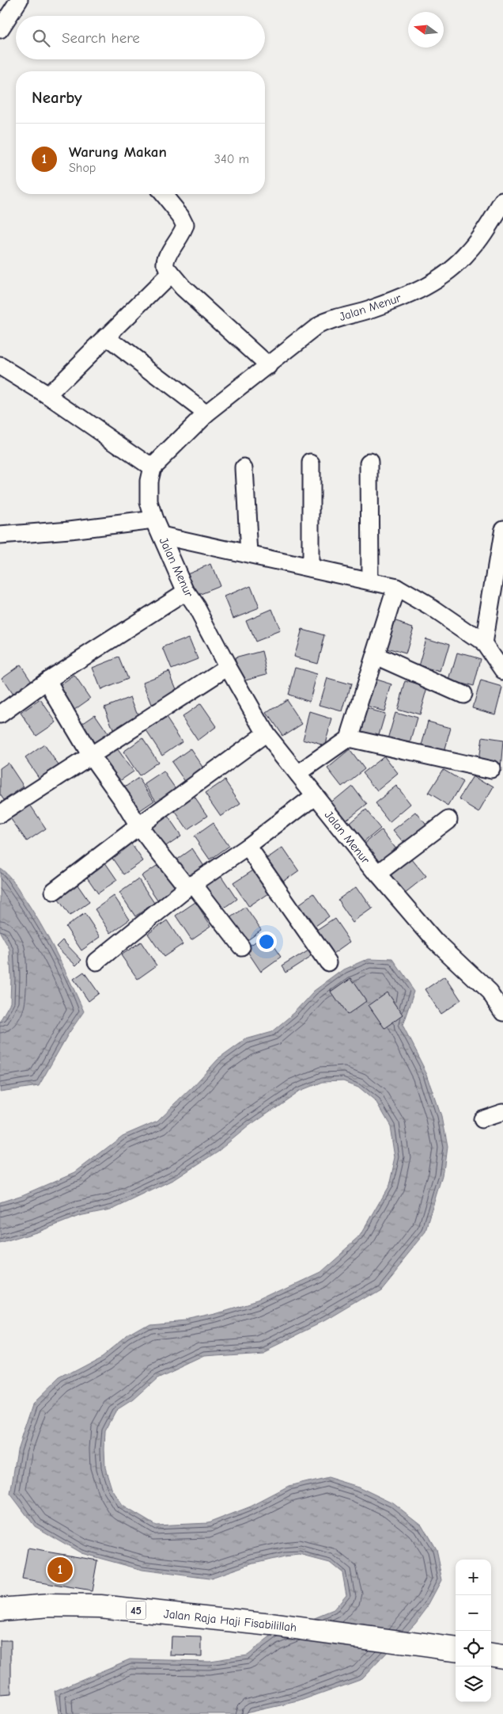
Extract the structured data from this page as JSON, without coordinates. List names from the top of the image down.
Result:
{
  "streets": {
    "highway": ["45", "Jalan Raja Haji Fisabilillah"],
    "street": ["Jalan Menur"]
  },
  "north": "left",
  "page": {
    "search": "Search here",
    "heading": "Nearby",
    "list": [
      {
        "mark": "1",
        "name": "Warung Makan",
        "note": "Shop",
        "value": "340 m"
      }
    ],
    "pins": "1",
    "map_buttons": ["+", "−"]
  }
}
